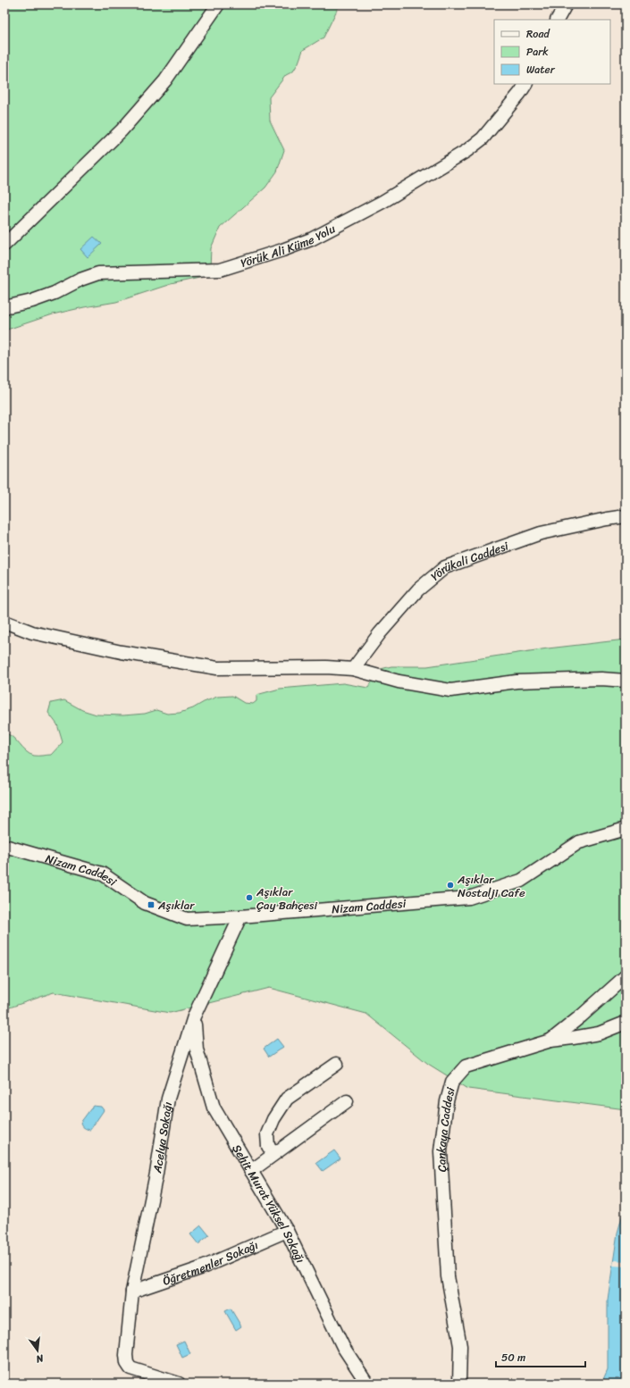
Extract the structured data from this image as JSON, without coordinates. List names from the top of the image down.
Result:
{
  "streets": {
    "street": [
      "Yörük Ali Küme Yolu",
      "Yörükali Caddesi",
      "Nizam Caddesi",
      "Çankaya Caddesi",
      "Acelya Sokağı",
      "Şehit Murat Yüksel Sokağı",
      "Öğretmenler Sokağı"
    ]
  },
  "crossings": [
    ["Nizam Caddesi", "Acelya Sokağı"],
    ["Acelya Sokağı", "Şehit Murat Yüksel Sokağı"],
    ["Acelya Sokağı", "Öğretmenler Sokağı"],
    ["Şehit Murat Yüksel Sokağı", "Öğretmenler Sokağı"]
  ],
  "places": {
    "other": ["Aşıklar Nostalji Cafe", "Aşıklar Çay Bahçesi"],
    "transit": ["Aşıklar"]
  },
  "legend": ["Road", "Park", "Water"],
  "scale_bar": "50 m",
  "north": "bottom"
}
